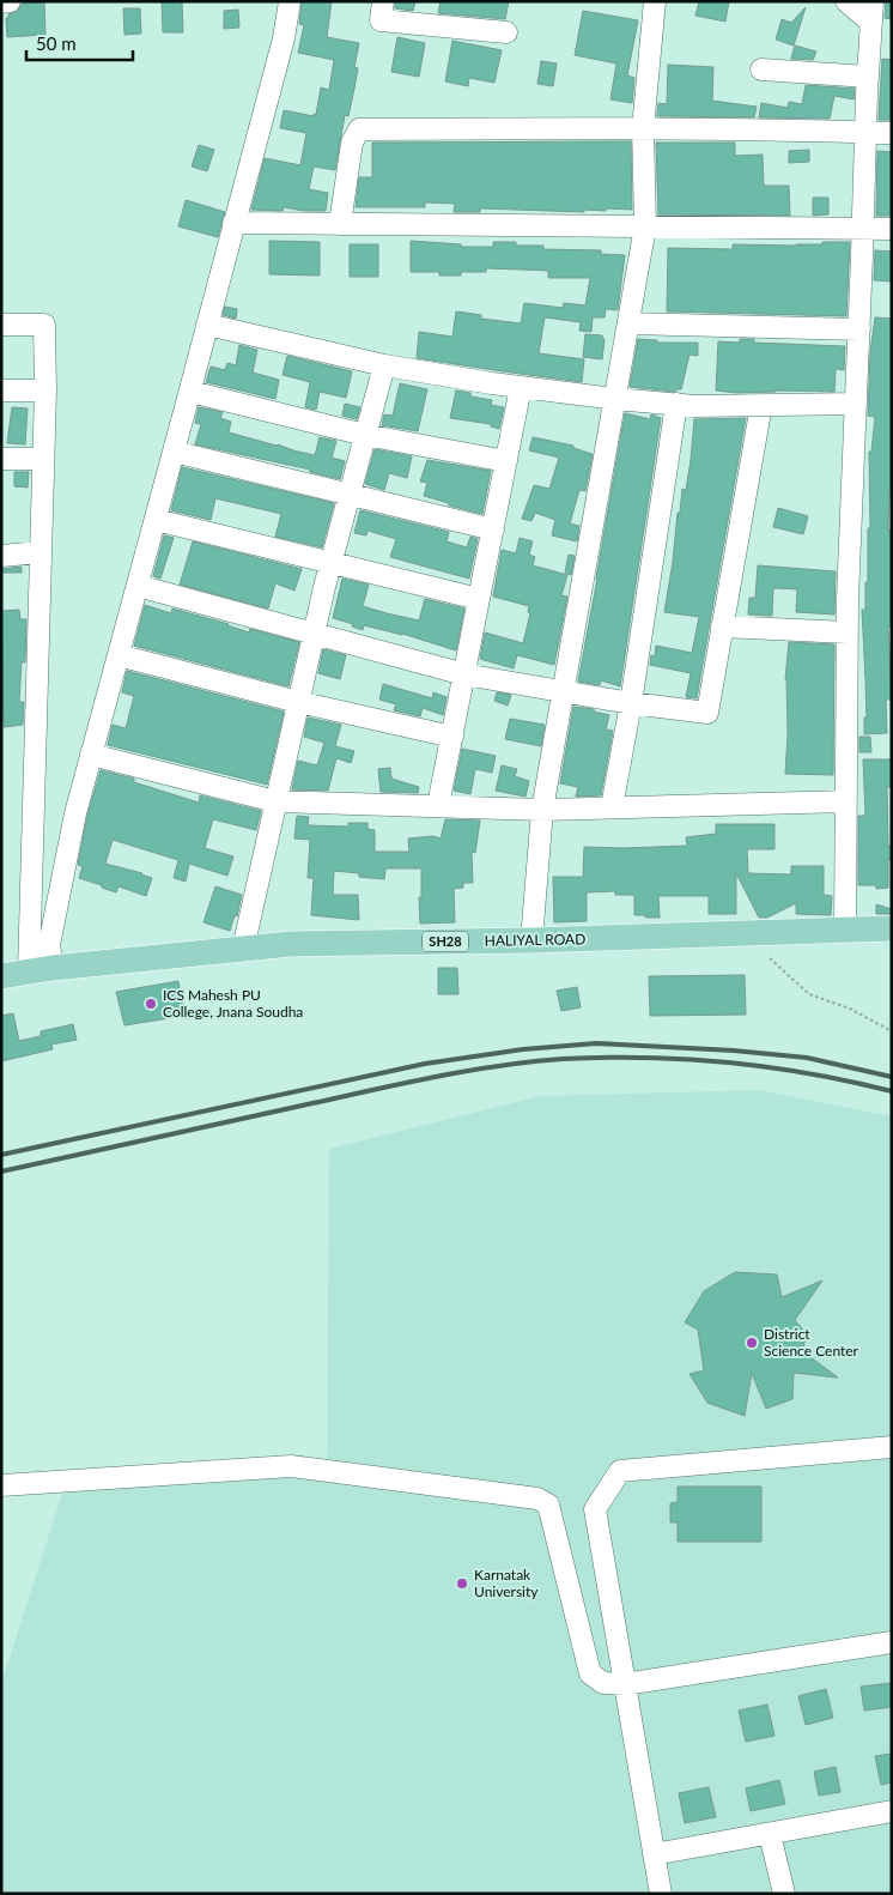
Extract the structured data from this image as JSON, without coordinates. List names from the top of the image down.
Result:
{
  "streets": {
    "main road": ["HALIYAL ROAD", "SH28"]
  },
  "places": ["ICS Mahesh PU College, Jnana Soudha", "District Science Center", "Karnatak University"],
  "scale_bar": "50 m"
}
